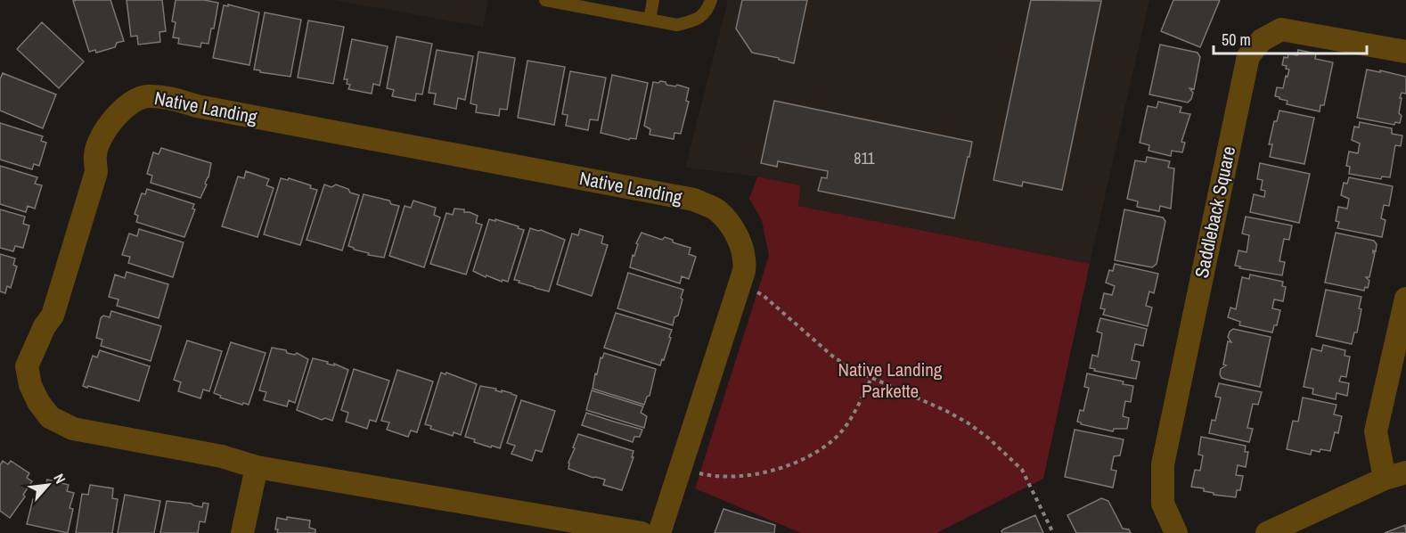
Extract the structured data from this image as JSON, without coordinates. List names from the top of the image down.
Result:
{
  "streets": {
    "street": ["Native Landing", "Saddleback Square"]
  },
  "parks": ["Native Landing Parkette"],
  "house_numbers": ["811"],
  "scale_bar": "50 m",
  "north": "top right"
}
